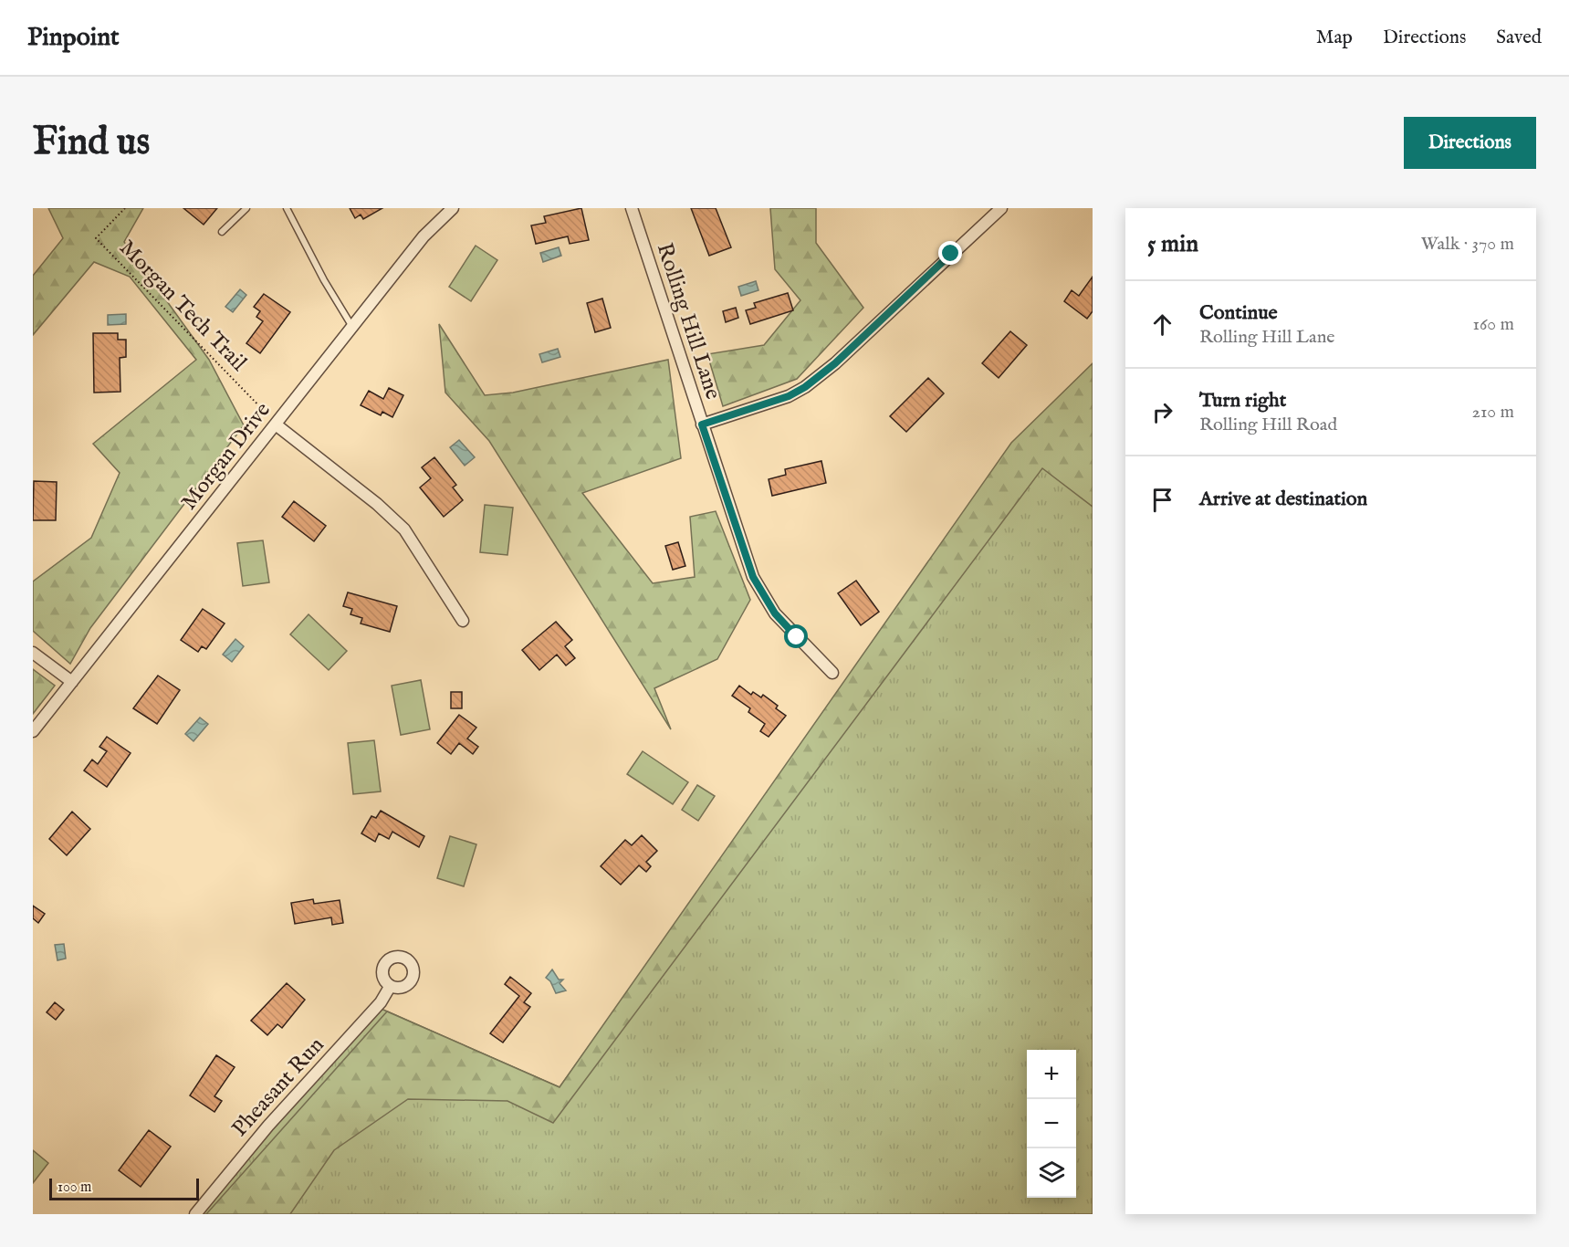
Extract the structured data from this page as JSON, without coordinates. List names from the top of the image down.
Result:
{
  "streets": {
    "street": ["Rolling Hill Lane", "Morgan Drive", "Pheasant Run"],
    "path": ["Morgan Tech Trail"]
  },
  "crossings": [
    ["Morgan Tech Trail", "Morgan Drive"]
  ],
  "scale_bar": "100 m",
  "page": {
    "header": "Pinpoint",
    "nav": ["Map", "Directions", "Saved"],
    "buttons": "Directions",
    "title": "Find us",
    "heading": ["5 min", "Walk · 370 m"],
    "list": [
      ["Continue", "Rolling Hill Lane", "160 m"],
      ["Turn right", "Rolling Hill Road", "210 m"],
      "Arrive at destination"
    ],
    "map_buttons": ["+", "−"],
    "scale": "100 m"
  }
}
